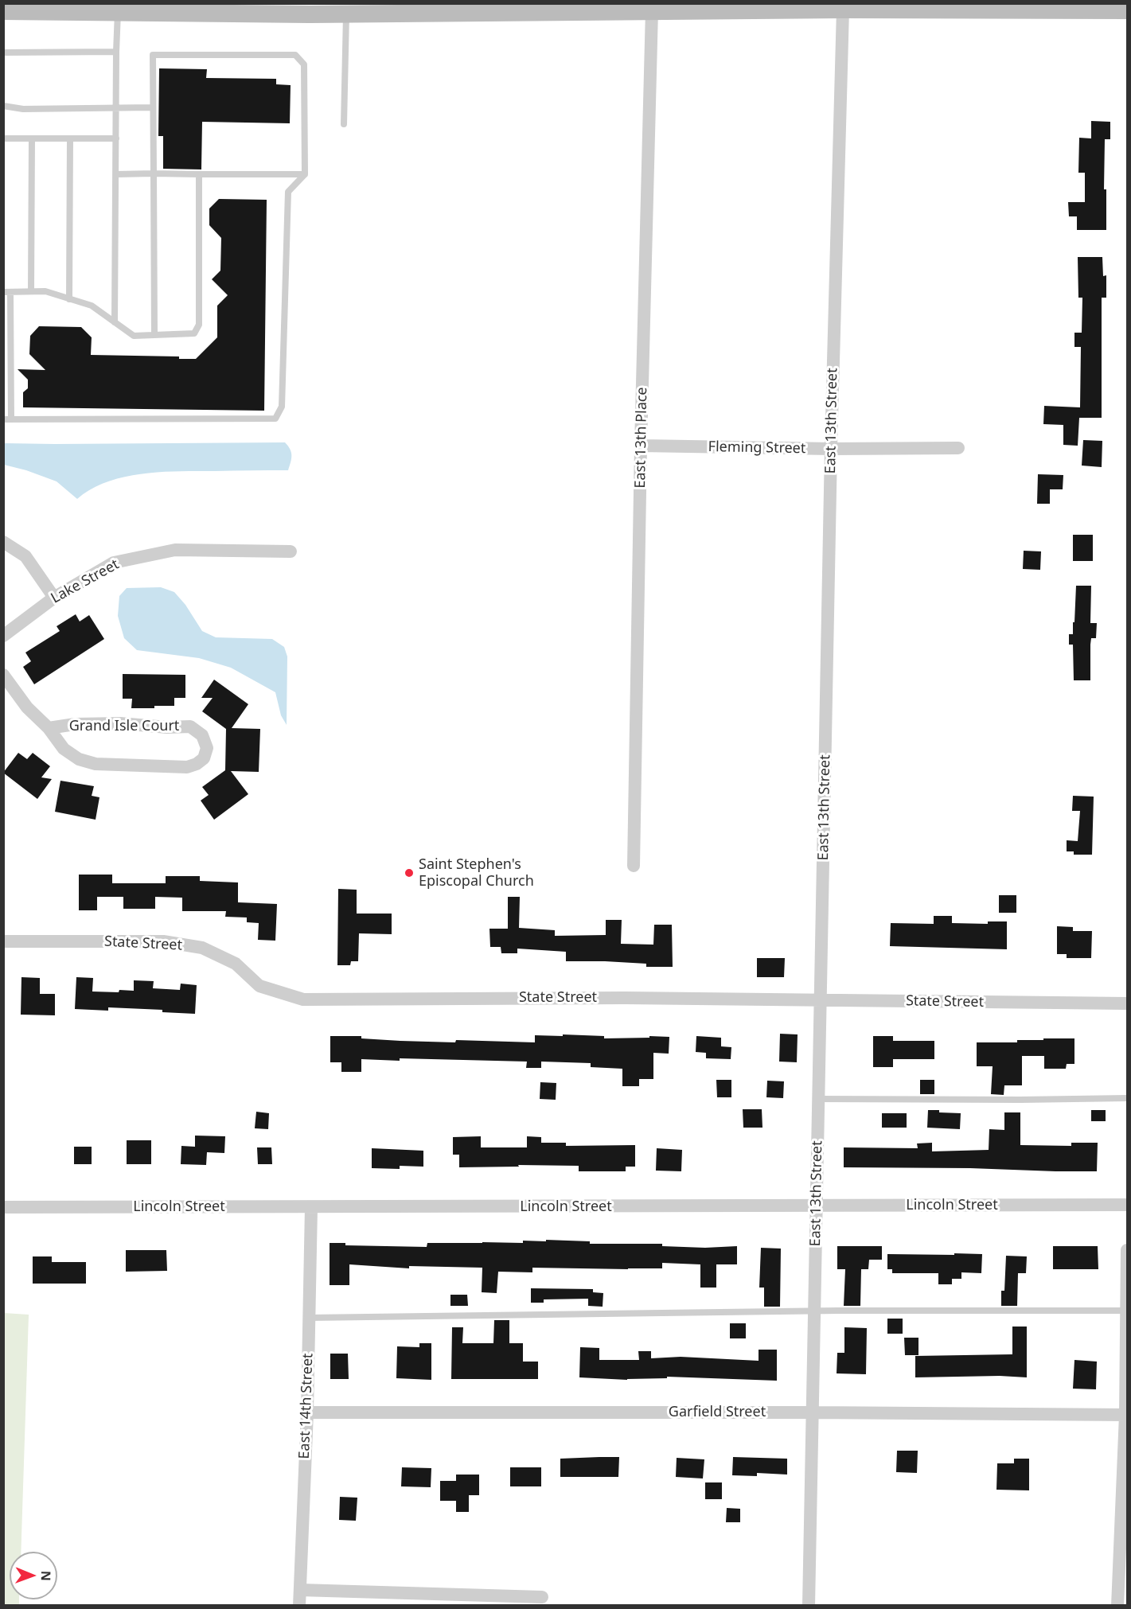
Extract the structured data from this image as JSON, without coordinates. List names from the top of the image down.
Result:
{
  "streets": {
    "street": [
      "East 13th Street",
      "East 13th Place",
      "Fleming Street",
      "Lake Street",
      "Grand Isle Court",
      "State Street",
      "Lincoln Street",
      "East 14th Street",
      "Garfield Street"
    ]
  },
  "crossings": [
    ["East 13th Street", "Fleming Street"],
    ["East 13th Street", "State Street"],
    ["East 13th Street", "Lincoln Street"],
    ["East 13th Street", "Garfield Street"],
    ["East 13th Place", "Fleming Street"],
    ["Lincoln Street", "East 14th Street"],
    ["East 14th Street", "Garfield Street"]
  ],
  "places": ["Saint Stephen's Episcopal Church"],
  "north": "right"
}
